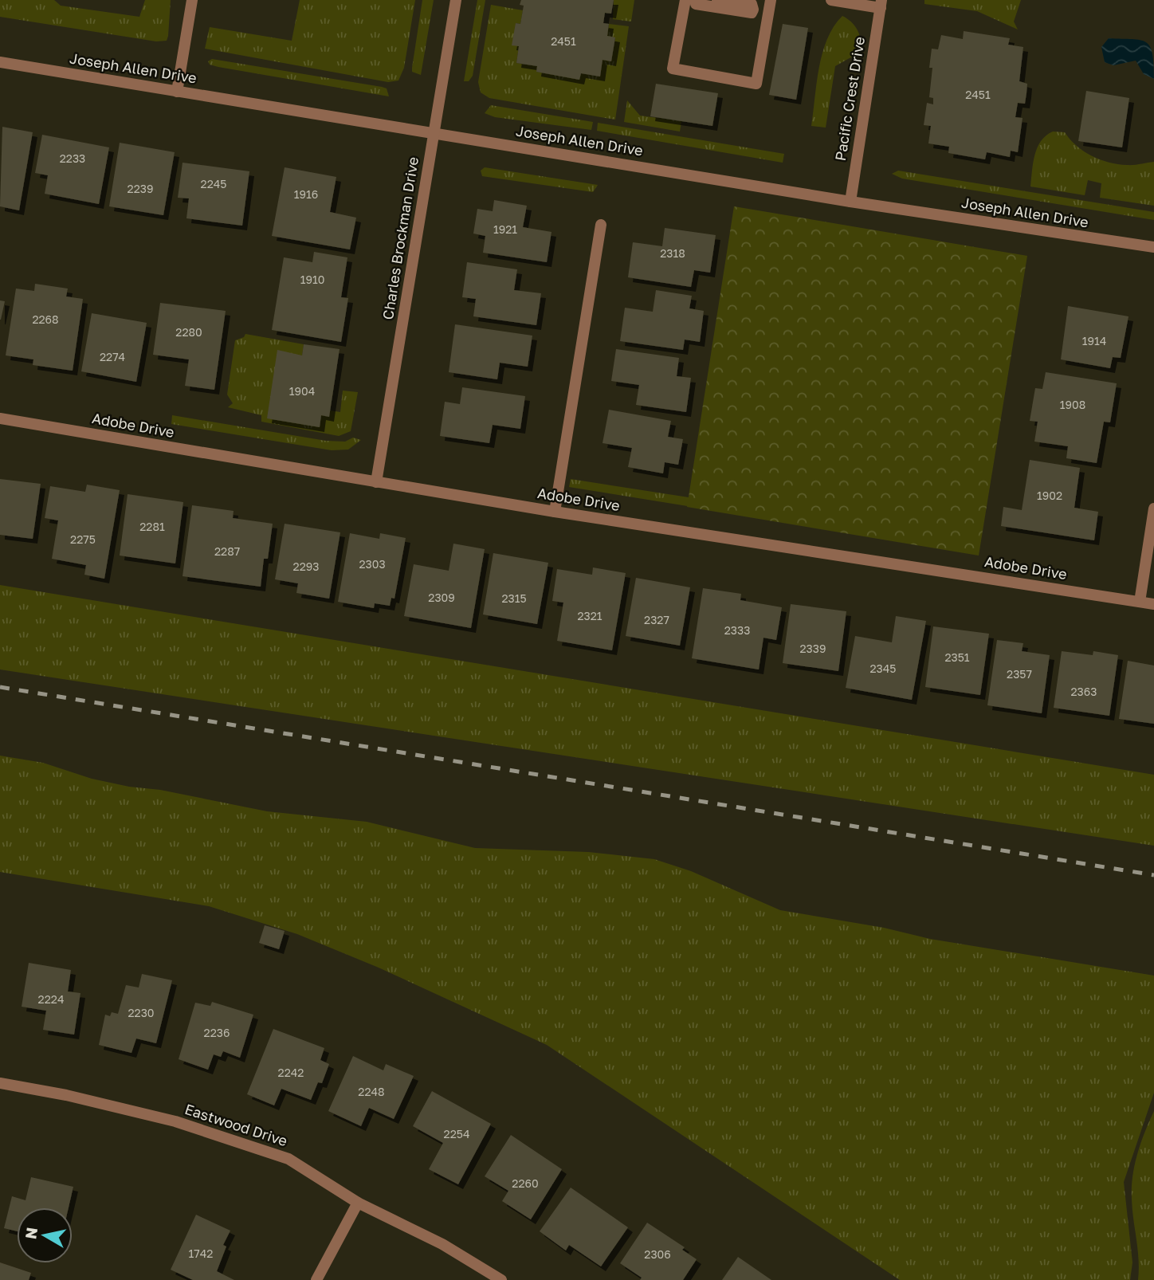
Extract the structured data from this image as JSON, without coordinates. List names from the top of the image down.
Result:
{
  "streets": {
    "street": [
      "Joseph Allen Drive",
      "Pacific Crest Drive",
      "Charles Brockman Drive",
      "Adobe Drive",
      "Eastwood Drive"
    ]
  },
  "crossings": [
    ["Joseph Allen Drive", "Pacific Crest Drive"],
    ["Joseph Allen Drive", "Charles Brockman Drive"],
    ["Charles Brockman Drive", "Adobe Drive"]
  ],
  "house_numbers": [
    "2451",
    "2451",
    "2233",
    "2245",
    "2239",
    "1916",
    "1921",
    "2318",
    "1910",
    "2268",
    "2280",
    "1914",
    "2274",
    "1904",
    "1908",
    "1902",
    "2281",
    "2275",
    "2287",
    "2303",
    "2293",
    "2309",
    "2315",
    "2321",
    "2327",
    "2333",
    "2339",
    "2351",
    "2345",
    "2357",
    "2363",
    "2224",
    "2230",
    "2236",
    "2242",
    "2248",
    "2254",
    "2260",
    "1742",
    "2306"
  ],
  "north": "left"
}
